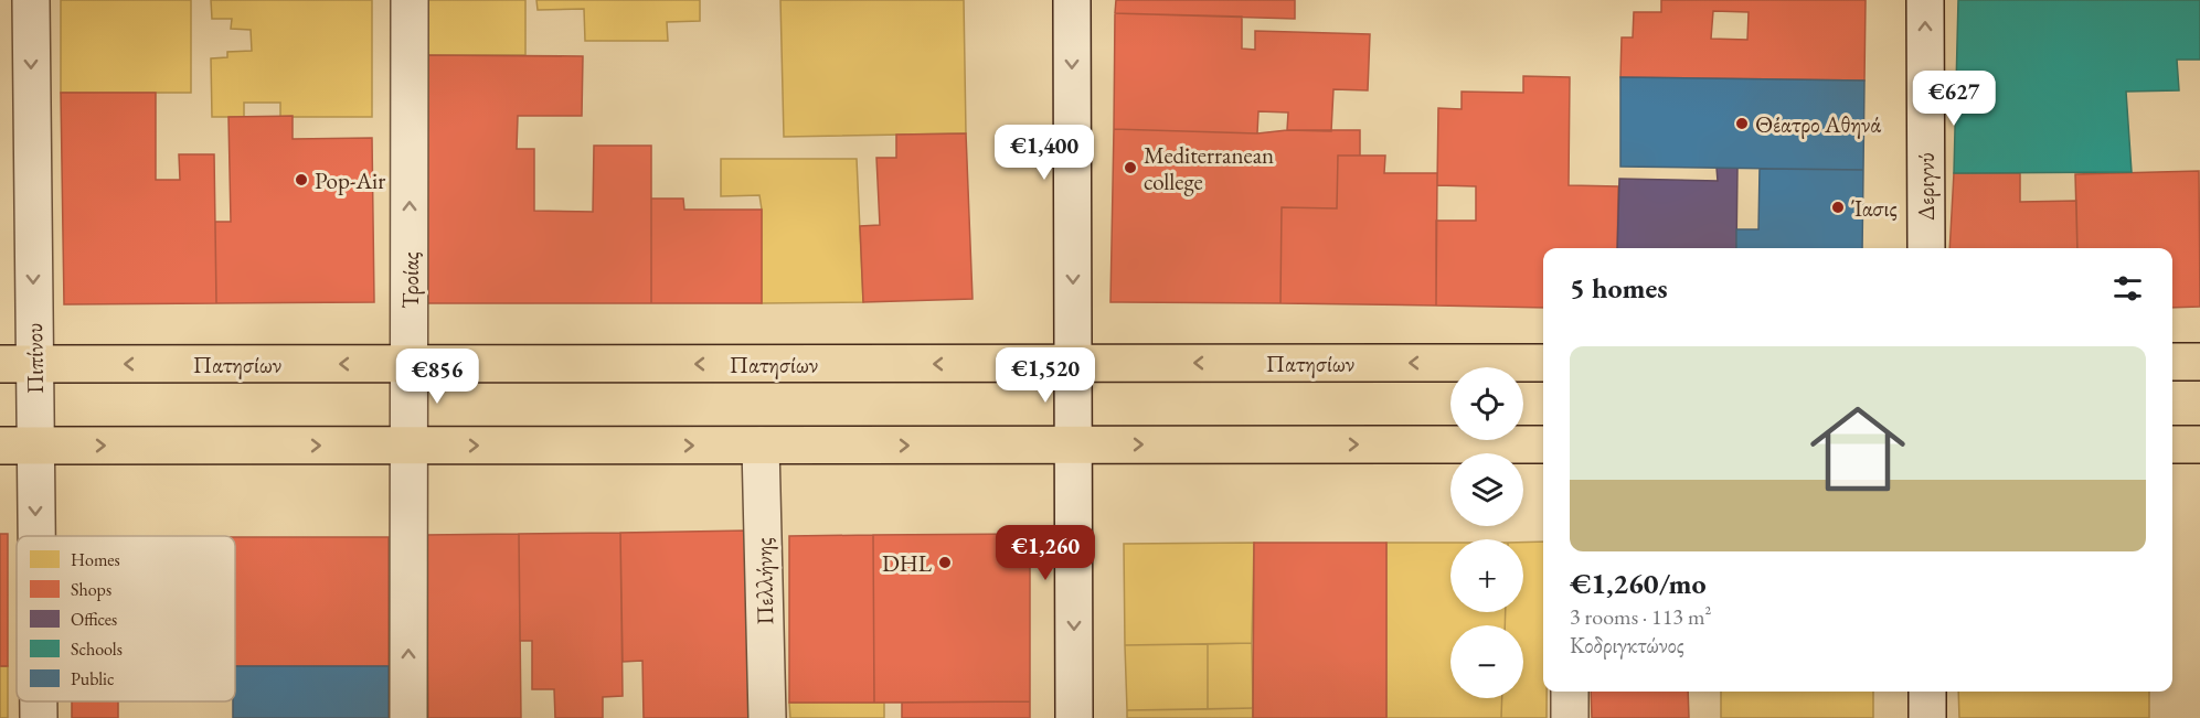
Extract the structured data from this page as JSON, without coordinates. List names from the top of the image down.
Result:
{
  "streets": {
    "main road": ["Πατησίων"],
    "street": [
      "Δεριγνύ",
      "Τροίας",
      "Πιπίνου",
      "Πελλήνης"
    ]
  },
  "crossings": [
    ["Τροίας", "Πατησίων"],
    ["Πιπίνου", "Πατησίων"]
  ],
  "one_way": ["Δεριγνύ", "Τροίας", "Πιπίνου"],
  "places": [
    "Θέατρο Αθηνά",
    "Mediterranean college",
    "Pop-Air",
    "Ίασις",
    "DHL"
  ],
  "legend": [
    "Homes",
    "Shops",
    "Offices",
    "Schools",
    "Public"
  ],
  "page": {
    "price": [
      "€627",
      "€1,400",
      "€1,520",
      "€856",
      "€1,260"
    ],
    "heading": "5 homes",
    "list": [
      {
        "name": "€1,260/mo",
        "note": "3 rooms · 113 m² · Κοδριγκτώνος"
      }
    ],
    "map_buttons": ["+", "−"]
  }
}
